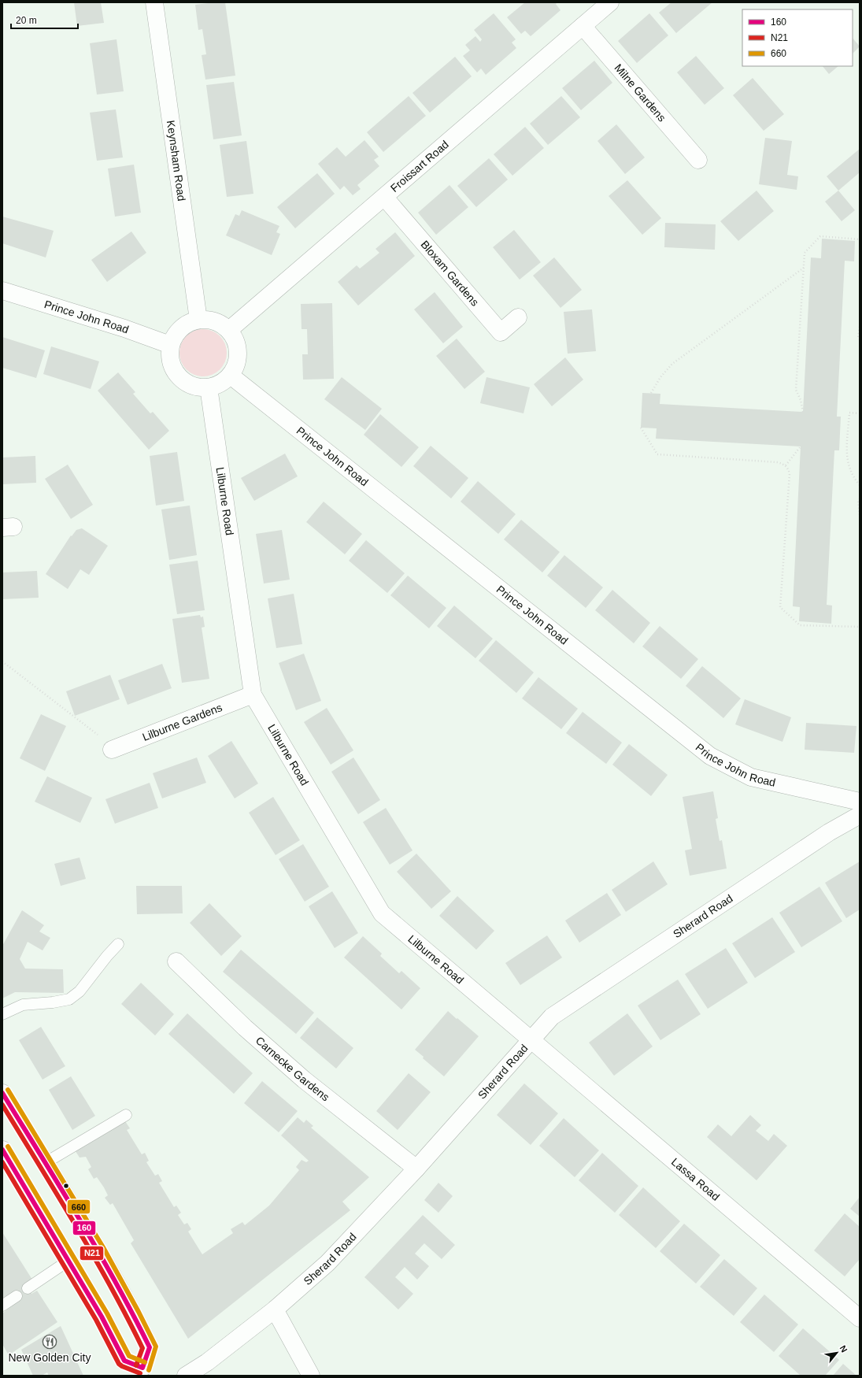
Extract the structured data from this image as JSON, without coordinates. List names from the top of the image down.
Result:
{
  "streets": {
    "street": [
      "Milne Gardens",
      "Keynsham Road",
      "Froissart Road",
      "Bloxam Gardens",
      "Prince John Road",
      "Lilburne Road",
      "Lilburne Gardens",
      "Sherard Road",
      "Carnecke Gardens",
      "Lassa Road"
    ]
  },
  "crossings": [
    ["Milne Gardens", "Froissart Road"],
    ["Keynsham Road", "Froissart Road"],
    ["Keynsham Road", "Prince John Road"],
    ["Keynsham Road", "Lilburne Road"],
    ["Froissart Road", "Bloxam Gardens"],
    ["Froissart Road", "Prince John Road"],
    ["Froissart Road", "Lilburne Road"],
    ["Prince John Road", "Lilburne Road"],
    ["Lilburne Road", "Lilburne Gardens"],
    ["Lilburne Road", "Sherard Road"],
    ["Lilburne Road", "Lassa Road"],
    ["Sherard Road", "Carnecke Gardens"],
    ["Sherard Road", "Lassa Road"]
  ],
  "places": {
    "restaurant": ["New Golden City"]
  },
  "lines": ["transit line 660", "transit line 160", "transit line N21"],
  "legend": ["160", "N21", "660"],
  "scale_bar": "20 m",
  "north": "top right"
}
